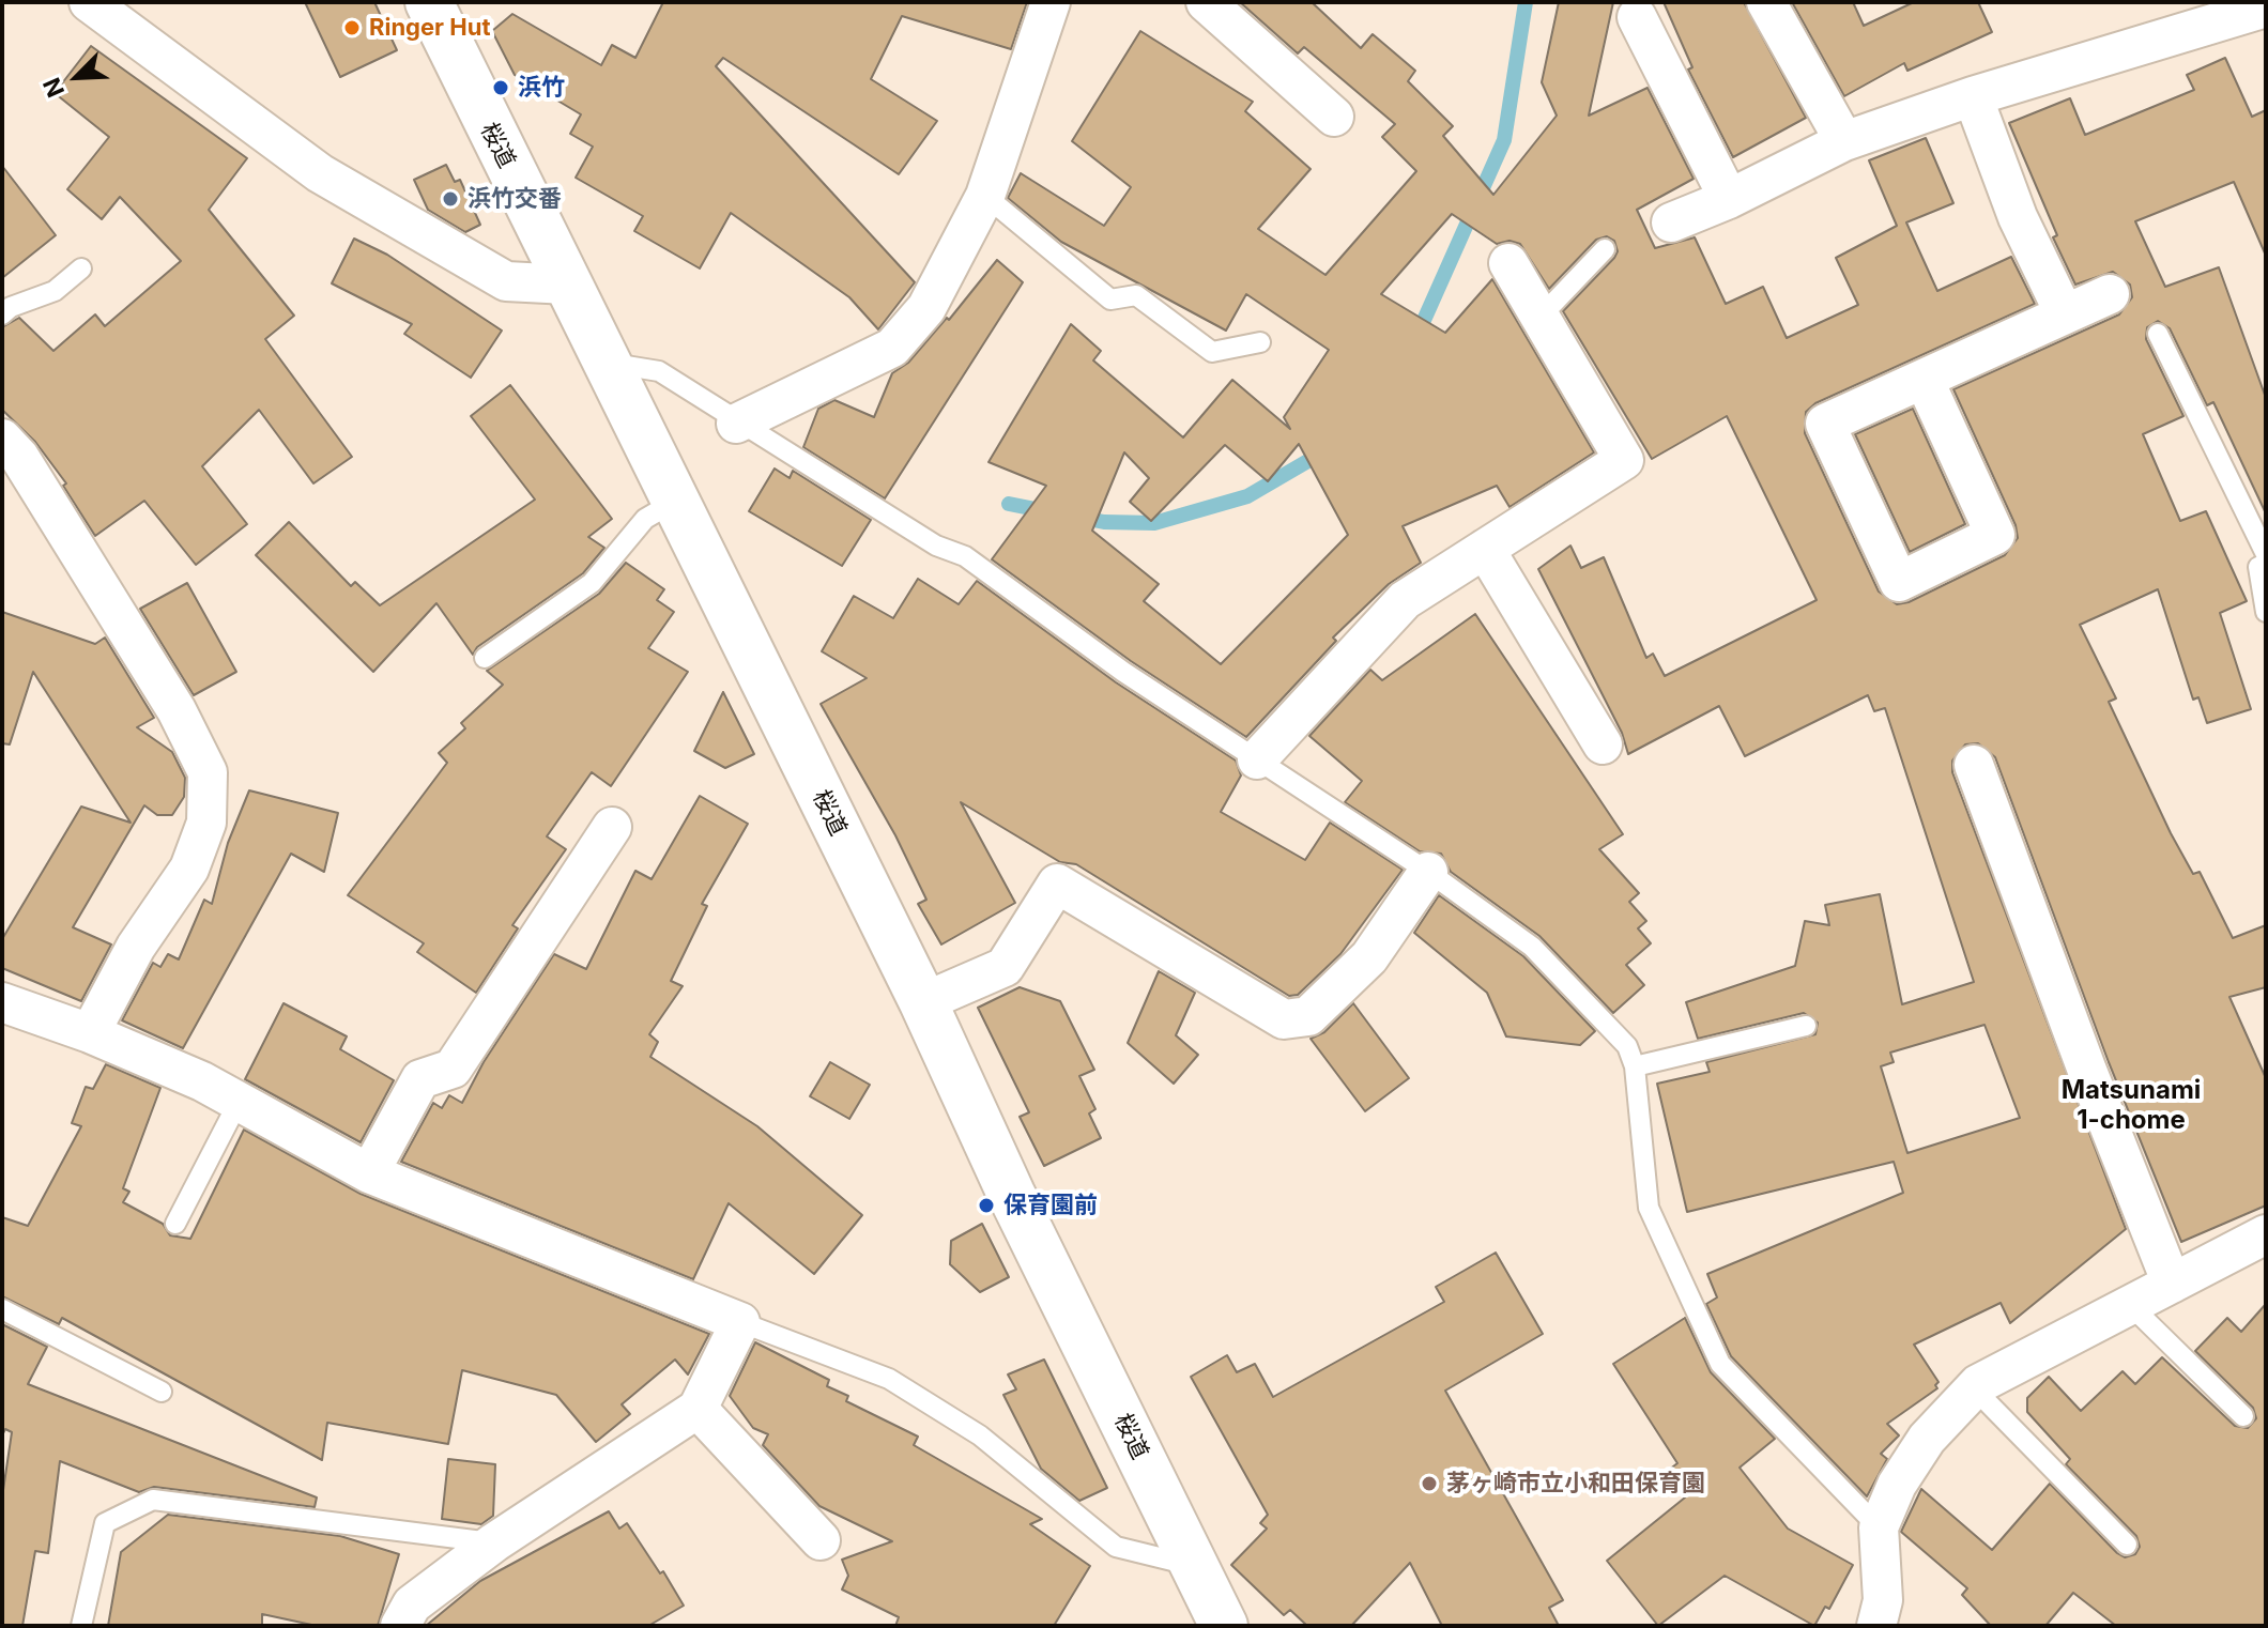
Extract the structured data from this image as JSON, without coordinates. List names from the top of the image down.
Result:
{
  "streets": {
    "street": ["桜道"]
  },
  "districts": ["Matsunami 1-chome"],
  "places": [
    "Ringer Hut",
    "浜竹",
    "浜竹交番",
    "保育園前",
    "茅ヶ崎市立小和田保育園"
  ],
  "north": "bottom left"
}
